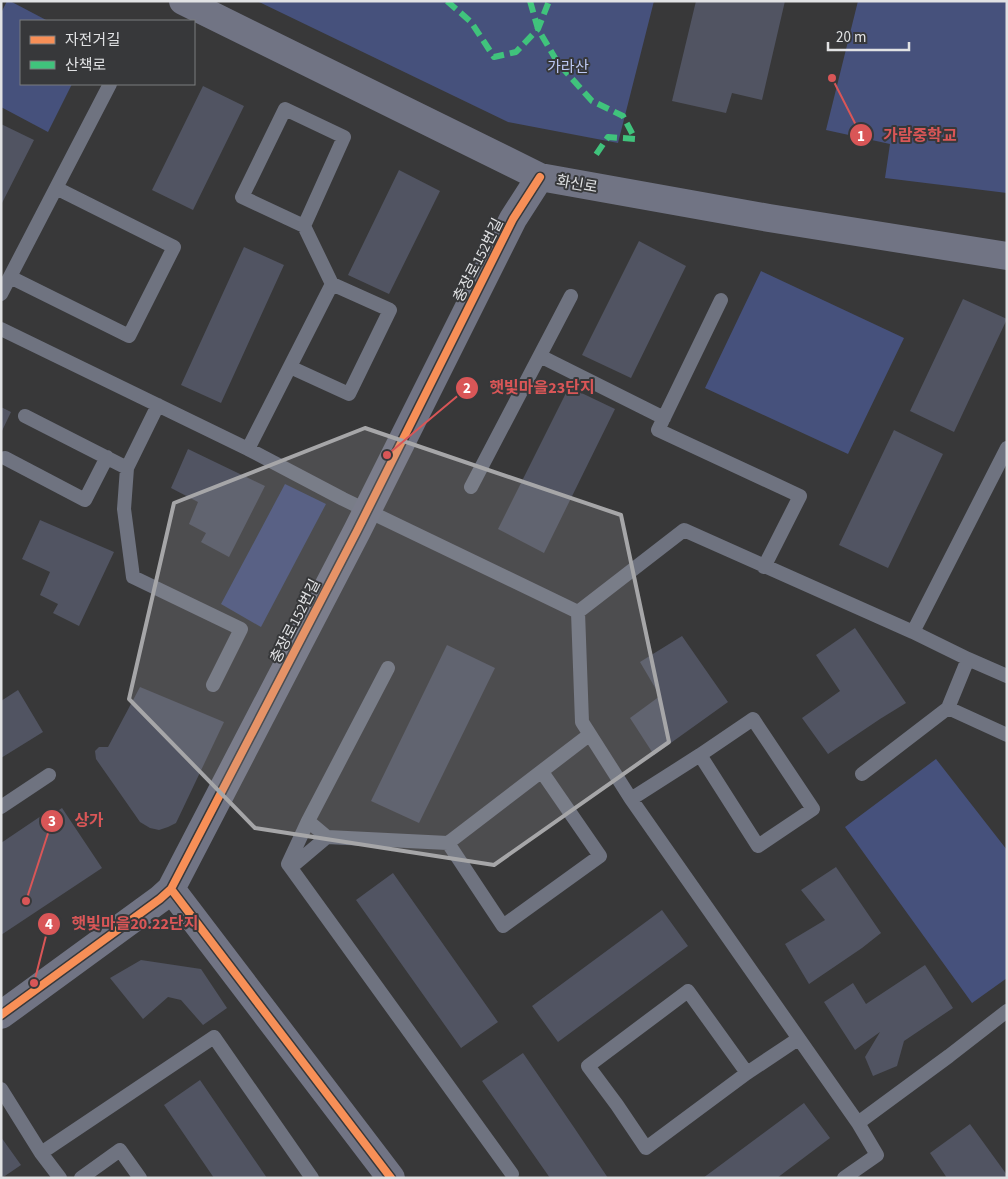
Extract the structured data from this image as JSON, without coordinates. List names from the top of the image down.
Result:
{
  "streets": {
    "street": ["화신로", "충장로152번길"]
  },
  "crossings": [
    ["화신로", "충장로152번길"]
  ],
  "parks": ["가라산"],
  "places": [
    "가람중학교",
    "햇빛마을23단지",
    "상가",
    "햇빛마을20.22단지"
  ],
  "legend": ["자전거길", "산책로"],
  "scale_bar": "20 m"
}
